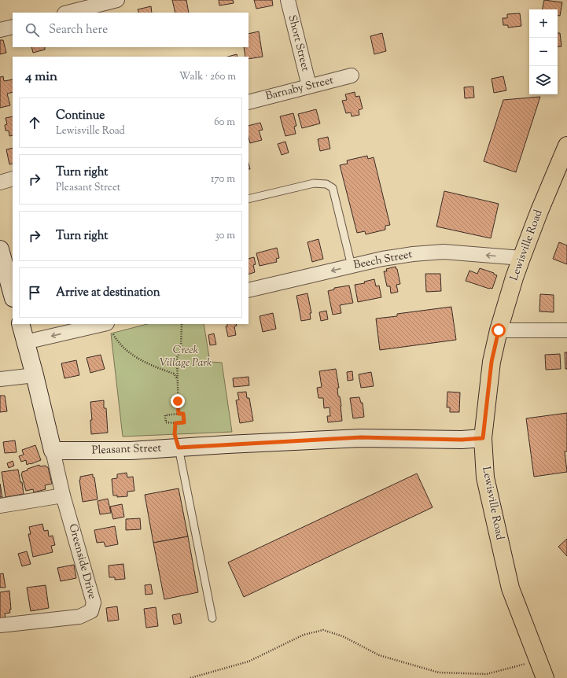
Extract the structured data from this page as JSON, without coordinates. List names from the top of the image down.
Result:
{
  "streets": {
    "main road": ["Lewisville Road"],
    "street": [
      "Short Street",
      "Barnaby Street",
      "Beech Street",
      "Pleasant Street",
      "Greenside Drive"
    ]
  },
  "crossings": [
    ["Short Street", "Barnaby Street"],
    ["Lewisville Road", "Beech Street"],
    ["Lewisville Road", "Pleasant Street"]
  ],
  "one_way": ["Beech Street"],
  "parks": ["Creek Village Park"],
  "page": {
    "map_buttons": ["+", "−"],
    "search": "Search here",
    "heading": ["4 min", "Walk · 260 m"],
    "list": [
      ["Continue", "Lewisville Road", "60 m"],
      ["Turn right", "Pleasant Street", "170 m"],
      ["Turn right", "30 m"],
      "Arrive at destination"
    ]
  }
}
